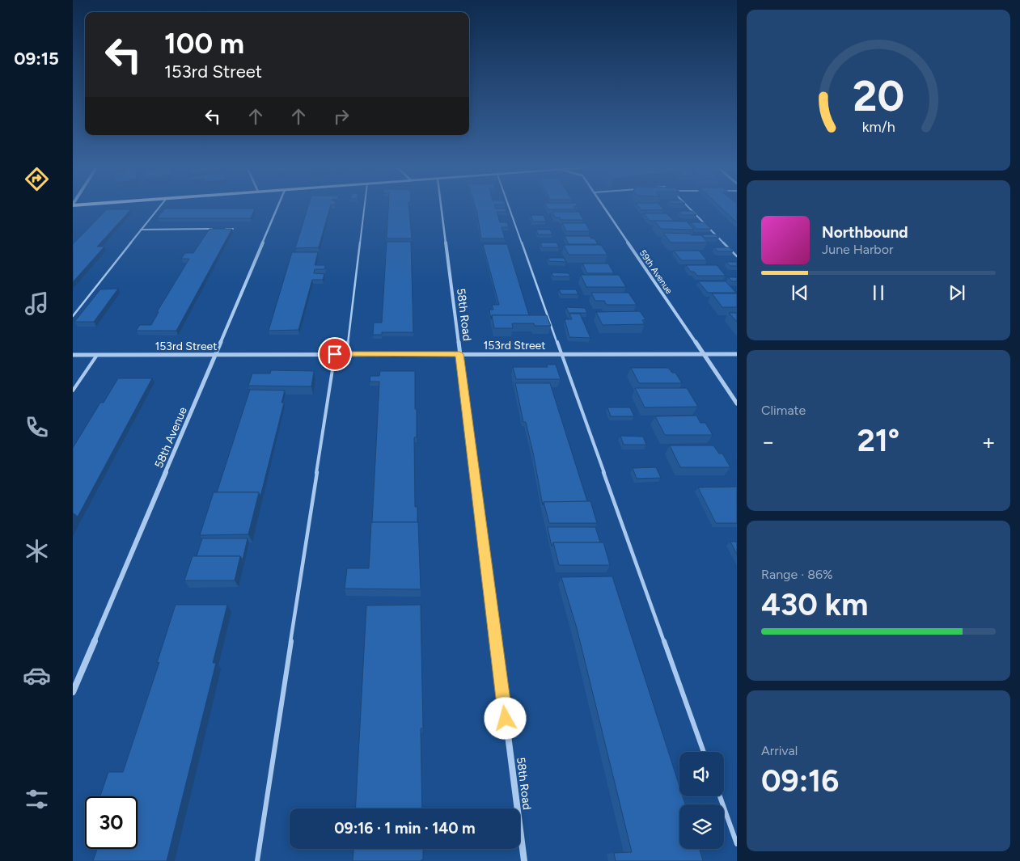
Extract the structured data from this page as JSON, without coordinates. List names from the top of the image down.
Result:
{
  "streets": {
    "street": [
      "59th Avenue",
      "58th Road",
      "153rd Street",
      "58th Avenue"
    ]
  },
  "crossings": [
    ["59th Avenue", "153rd Street"],
    ["58th Road", "153rd Street"],
    ["153rd Street", "58th Avenue"]
  ],
  "page": {
    "tabs": "09:15",
    "turn": ["100 m", "153rd Street"],
    "song": ["Northbound", "June Harbor"],
    "tile": [
      "Climate",
      ["Range · 86%", "430 km"],
      ["Arrival", "09:16"]
    ],
    "heat": ["−", "21°", "+"],
    "limit": "30",
    "trip": "09:16 · 1 min · 140 m",
    "gauge": ["20", "km/h"]
  }
}
